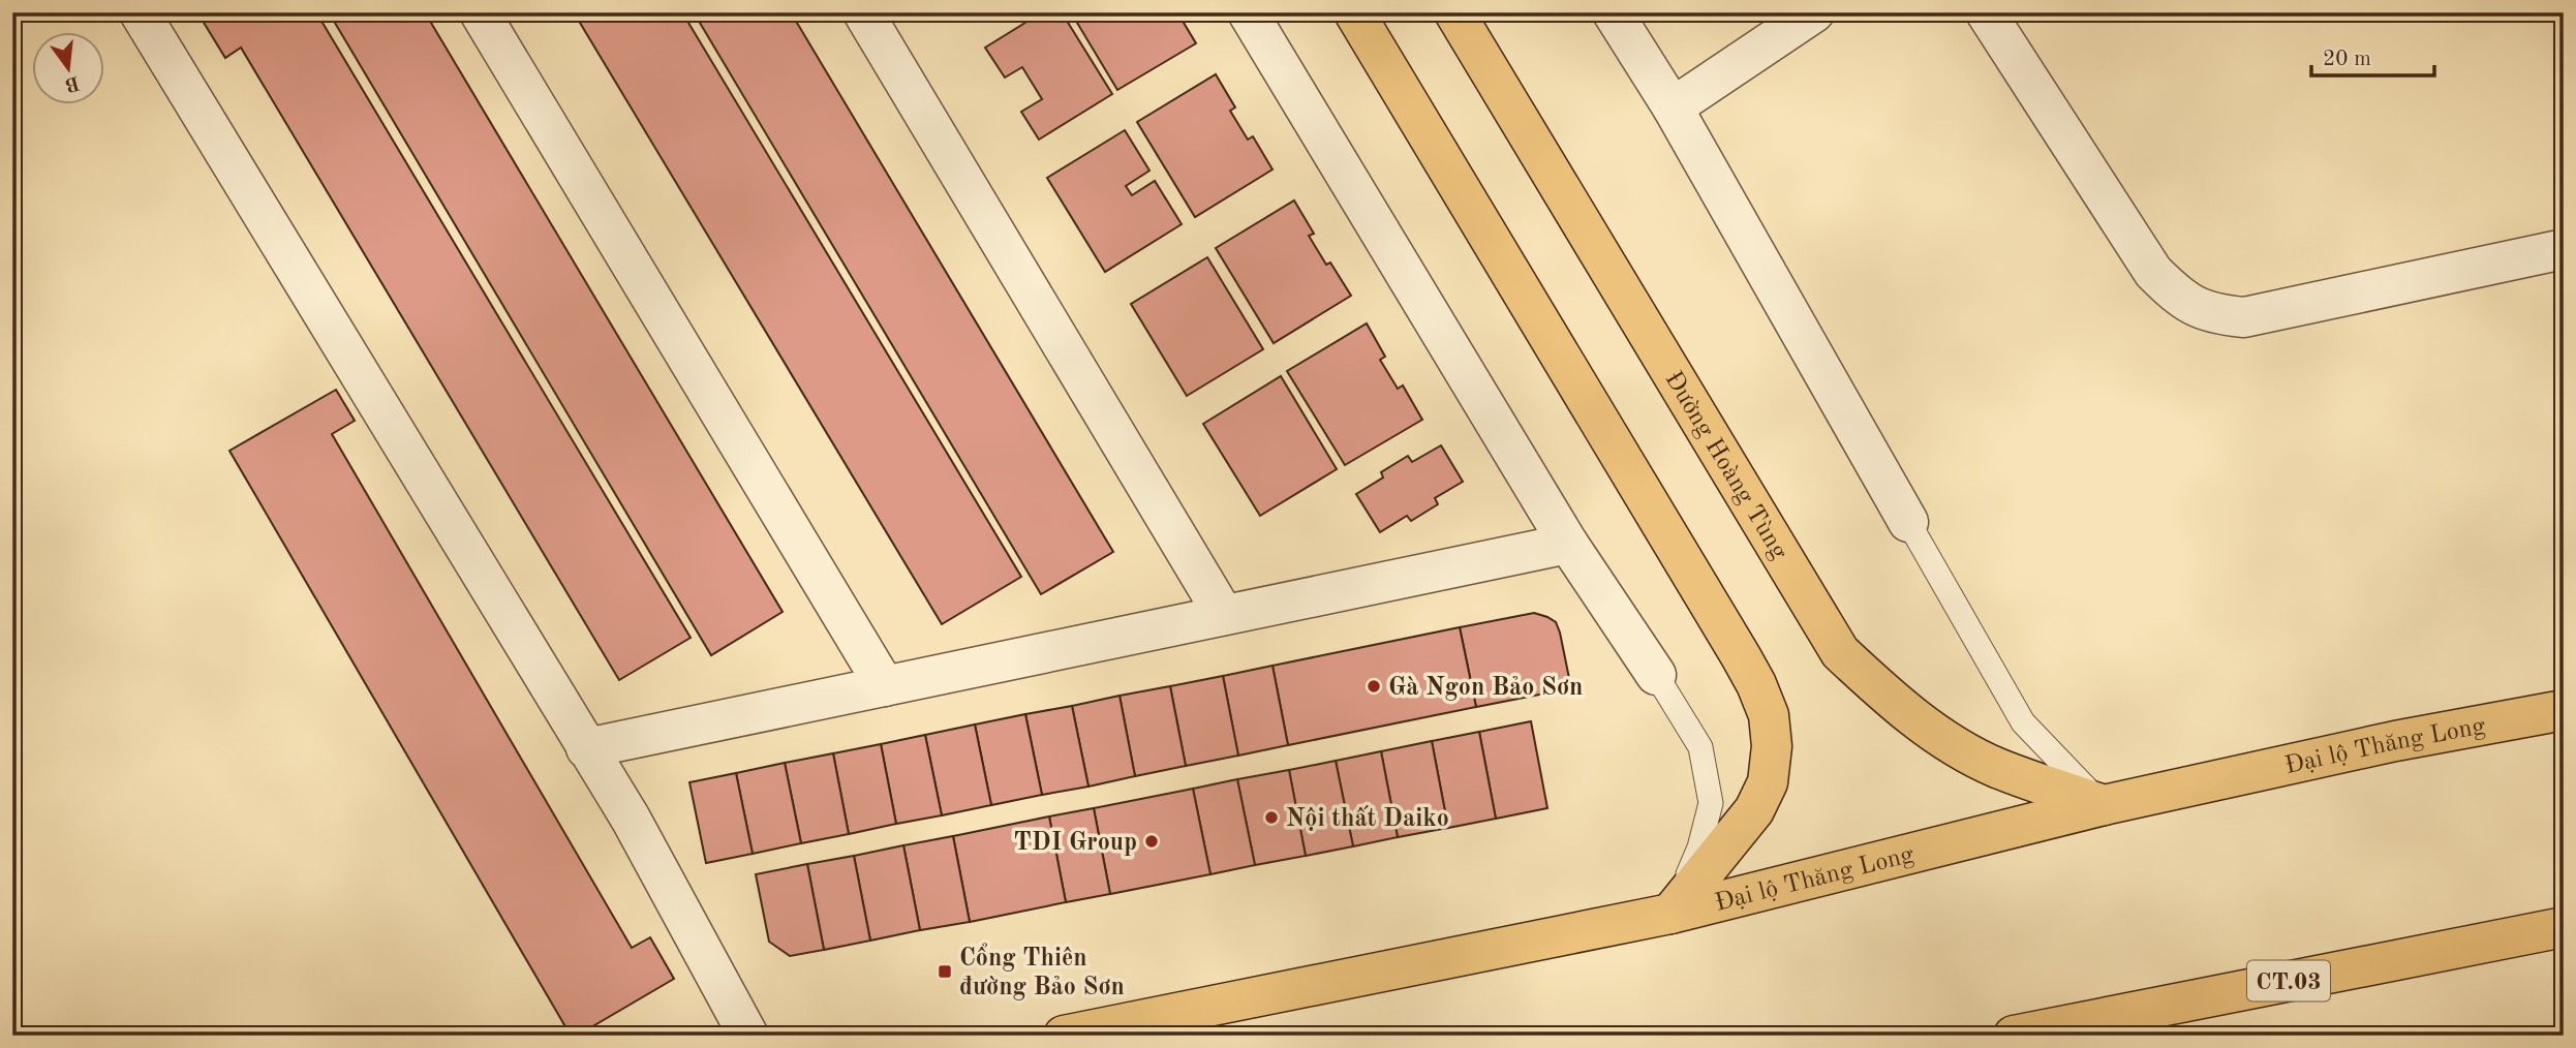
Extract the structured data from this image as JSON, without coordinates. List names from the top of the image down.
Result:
{
  "streets": {
    "main road": ["Đường Hoàng Tùng", "Đại lộ Thăng Long", "CT.03"]
  },
  "crossings": [
    ["Đường Hoàng Tùng", "Đại lộ Thăng Long"]
  ],
  "places": {
    "other": ["Gà Ngon Bảo Sơn", "Nội thất Daiko", "TDI Group"],
    "transit": ["Cổng Thiên đường Bảo Sơn"]
  },
  "scale_bar": "20 m",
  "north": "bottom"
}
